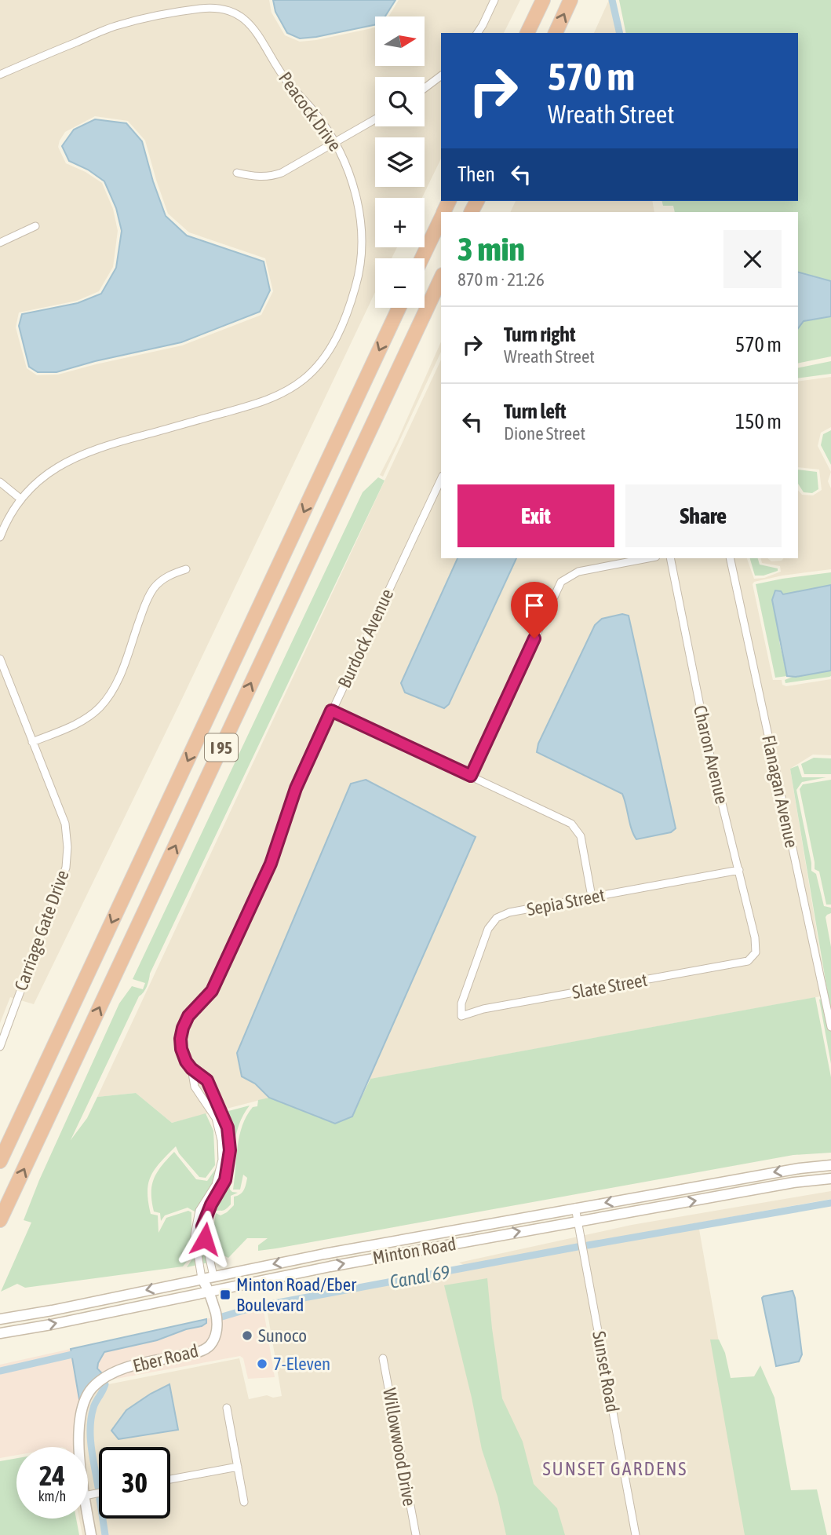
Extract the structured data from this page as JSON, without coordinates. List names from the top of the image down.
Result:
{
  "streets": {
    "highway": ["I 95"],
    "main road": ["Minton Road", "Eber Road"],
    "street": [
      "Peacock Drive",
      "Burdock Avenue",
      "Charon Avenue",
      "Flanagan Avenue",
      "Sepia Street",
      "Carriage Gate Drive",
      "Slate Street",
      "Sunset Road",
      "Willowwood Drive"
    ]
  },
  "crossings": [
    ["Burdock Avenue", "Minton Road"],
    ["Burdock Avenue", "Eber Road"],
    ["Charon Avenue", "Sepia Street"],
    ["Charon Avenue", "Slate Street"],
    ["Sepia Street", "Slate Street"],
    ["Minton Road", "Eber Road"],
    ["Minton Road", "Sunset Road"]
  ],
  "districts": ["SUNSET GARDENS"],
  "water": ["Canal 69"],
  "places": {
    "transit": ["Minton Road/Eber Boulevard"],
    "other": ["Sunoco", "7-Eleven"]
  },
  "north": "right",
  "page": {
    "map_buttons": ["+", "−"],
    "turn": ["570 m", "Wreath Street"],
    "then": "Then",
    "heading": ["3 min", "870 m · 21:26"],
    "list": [
      {
        "name": "Turn right",
        "note": "Wreath Street",
        "value": "570 m"
      },
      {
        "name": "Turn left",
        "note": "Dione Street",
        "value": "150 m"
      }
    ],
    "buttons": ["Exit", "Share"],
    "speed": "24 km/h",
    "limit": "30"
  }
}
